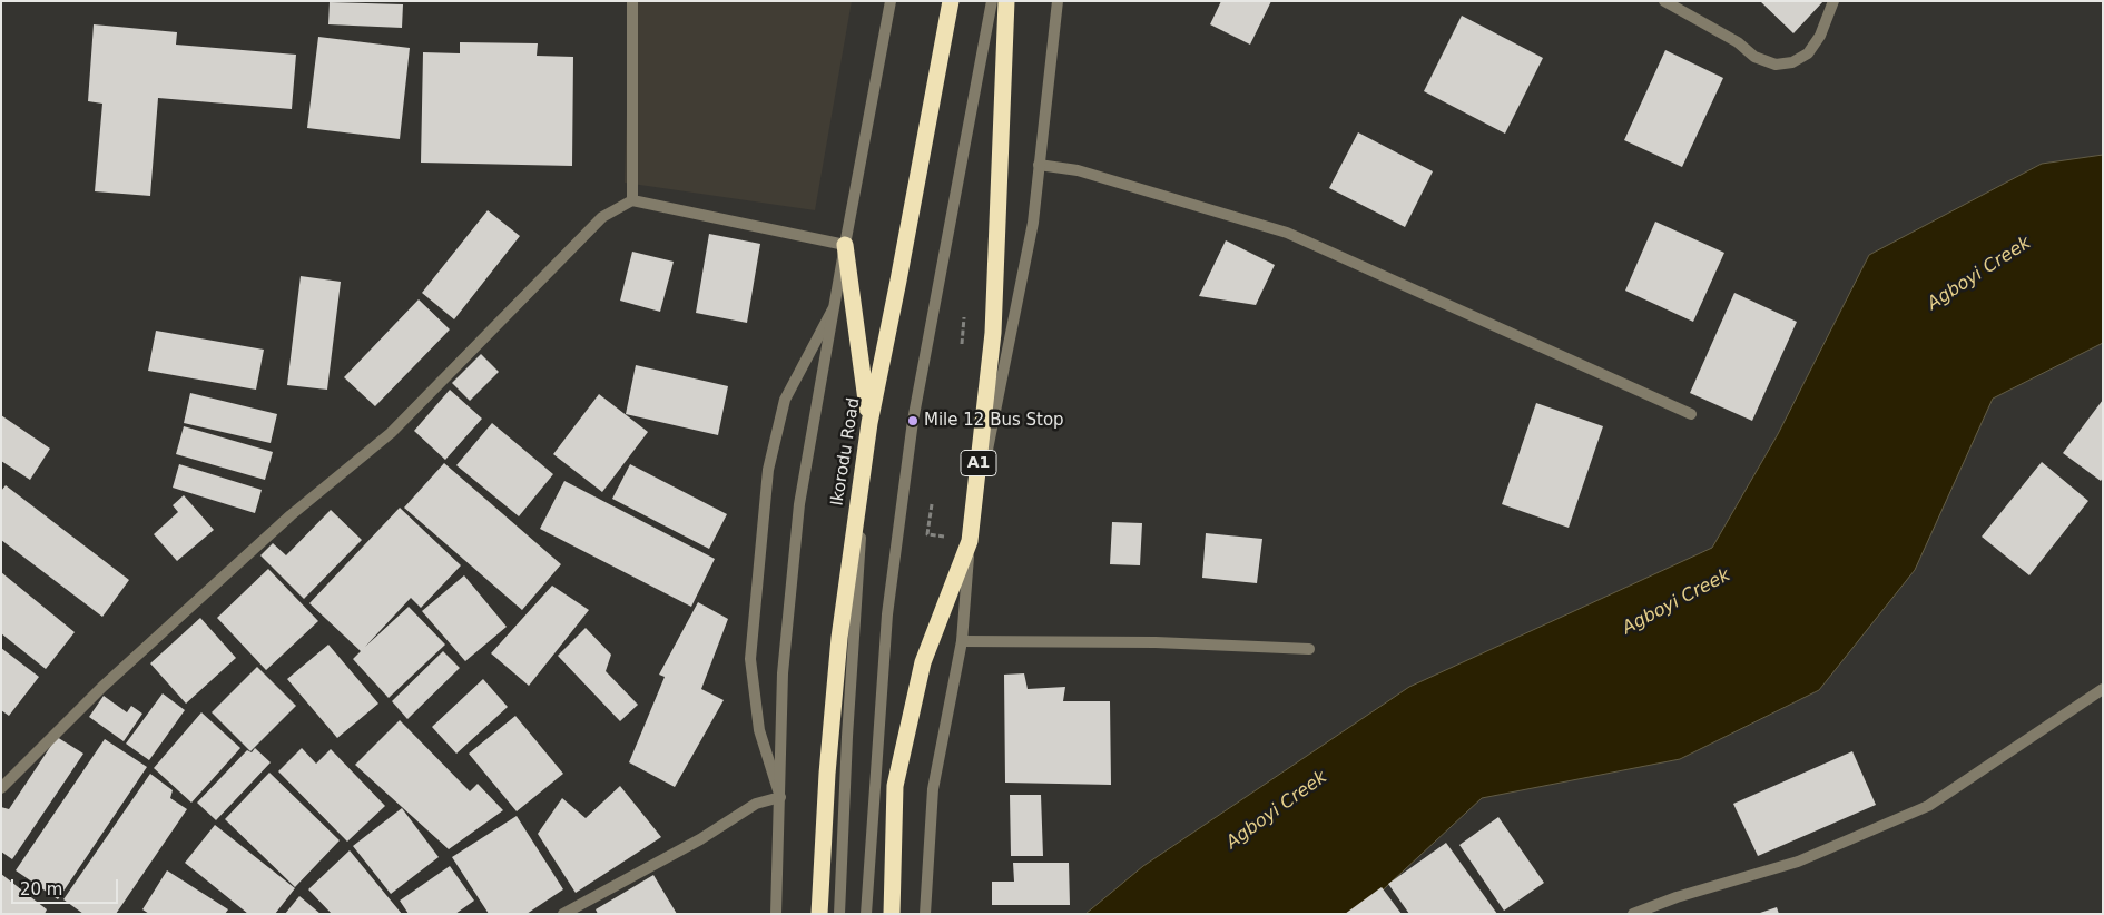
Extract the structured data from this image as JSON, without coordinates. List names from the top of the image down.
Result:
{
  "streets": {
    "highway": ["Ikorodu Road", "A1"]
  },
  "water": ["Agboyi Creek"],
  "places": ["Mile 12 Bus Stop"],
  "scale_bar": "20 m"
}
